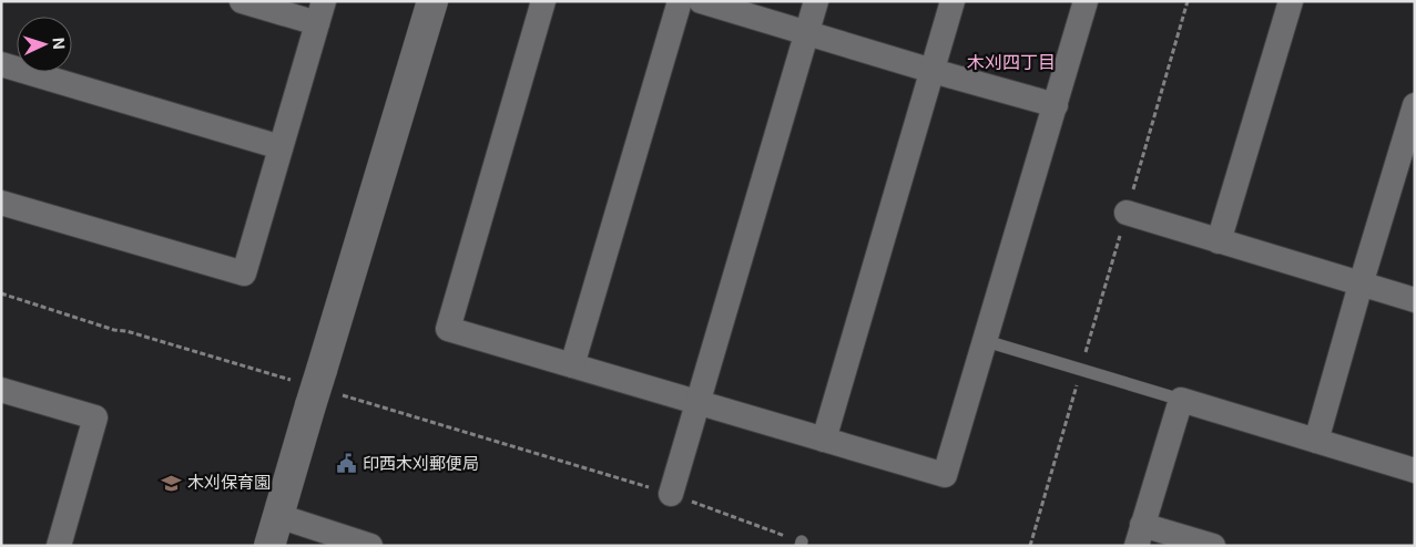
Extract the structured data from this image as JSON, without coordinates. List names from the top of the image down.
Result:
{
  "districts": ["木刈四丁目"],
  "places": {
    "public building": ["印西木刈郵便局"],
    "school or university": ["木刈保育園"]
  },
  "north": "right"
}
